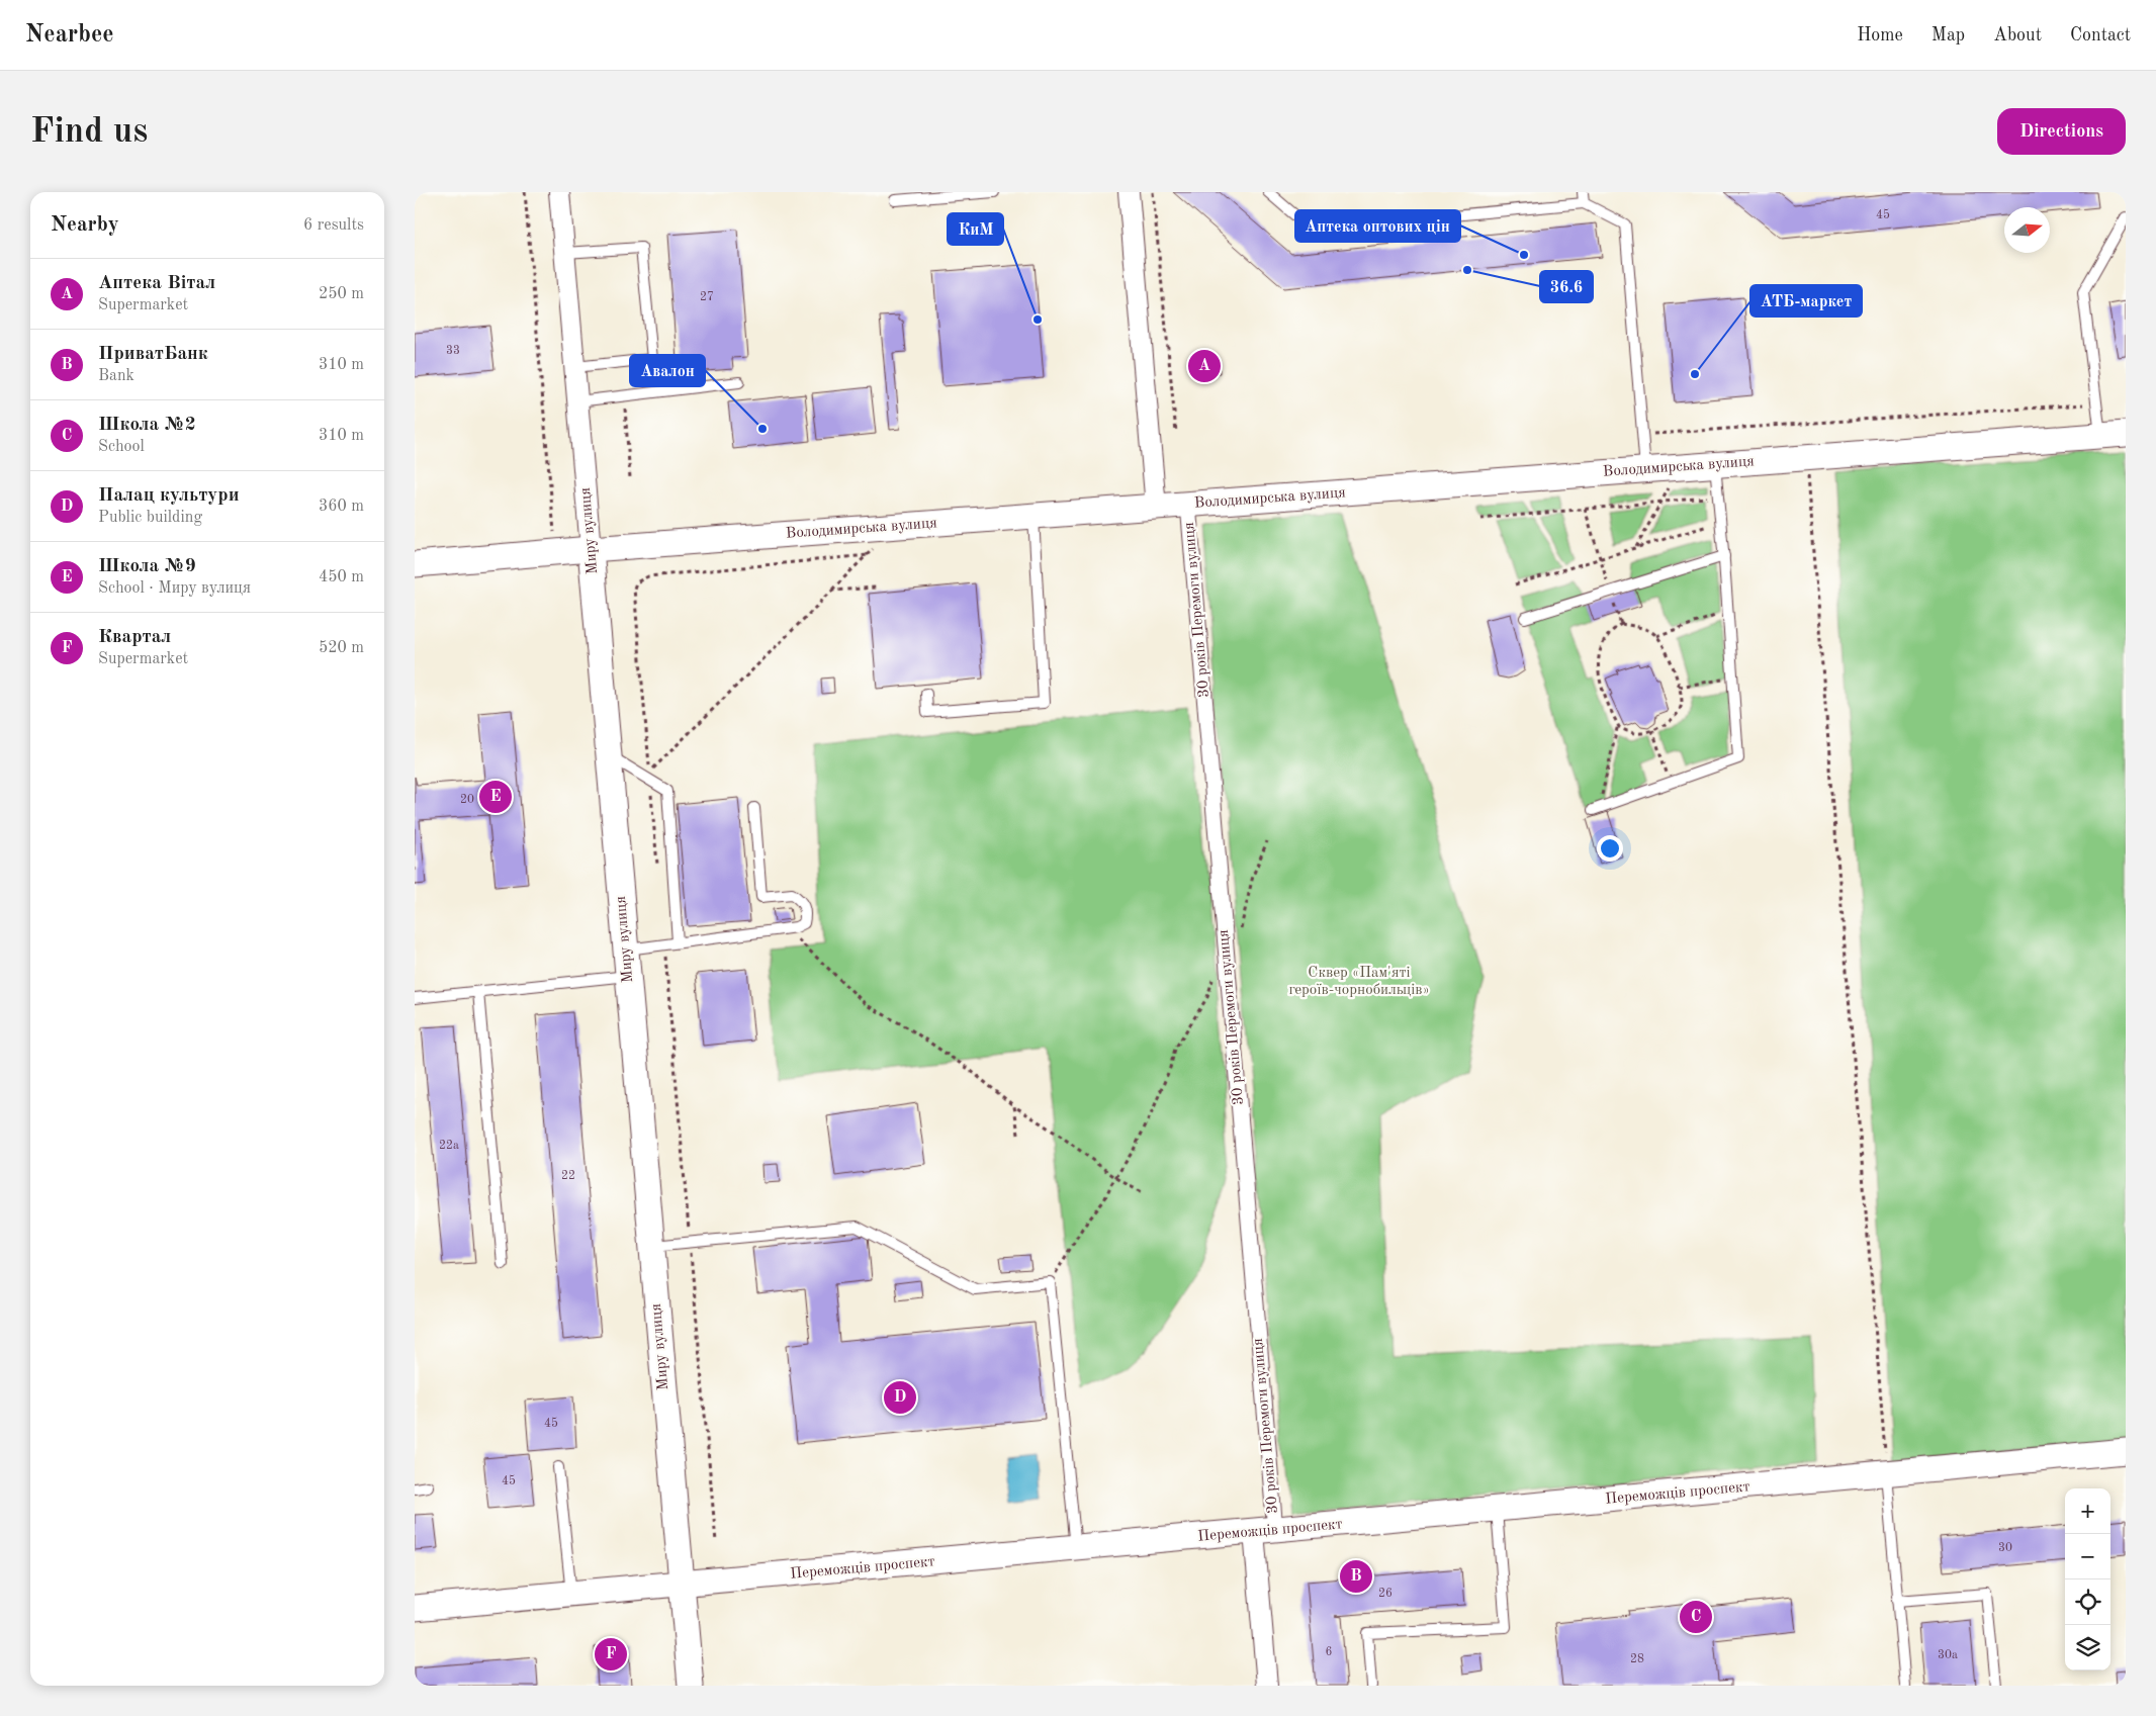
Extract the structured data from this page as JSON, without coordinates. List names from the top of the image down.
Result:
{
  "streets": {
    "street": [
      "Володимирська вулиця",
      "Миру вулиця",
      "30 років Перемоги вулиця",
      "Переможців проспект"
    ]
  },
  "crossings": [
    ["Володимирська вулиця", "Миру вулиця"],
    ["Володимирська вулиця", "30 років Перемоги вулиця"],
    ["Миру вулиця", "Переможців проспект"],
    ["30 років Перемоги вулиця", "Переможців проспект"]
  ],
  "parks": ["Сквер «Пам'яті героїв-чорнобильців»"],
  "places": [
    "Аптека оптових цін",
    "36.6",
    "КиМ",
    "АТБ-маркет",
    "Авалон"
  ],
  "house_numbers": [
    "45",
    "27",
    "33",
    "20",
    "22а",
    "22",
    "45",
    "45",
    "30",
    "26",
    "6",
    "30а",
    "28"
  ],
  "north": "right",
  "page": {
    "header": "Nearbee",
    "nav": [
      "Home",
      "Map",
      "About",
      "Contact"
    ],
    "buttons": "Directions",
    "title": "Find us",
    "heading": ["Nearby", "6 results"],
    "list": [
      {
        "mark": "A",
        "name": "Аптека Вітал",
        "note": "Supermarket",
        "value": "250 m"
      },
      {
        "mark": "B",
        "name": "ПриватБанк",
        "note": "Bank",
        "value": "310 m"
      },
      {
        "mark": "C",
        "name": "Школа №2",
        "note": "School",
        "value": "310 m"
      },
      {
        "mark": "D",
        "name": "Палац культури",
        "note": "Public building",
        "value": "360 m"
      },
      {
        "mark": "E",
        "name": "Школа №9",
        "note": "School · Миру вулиця",
        "value": "450 m"
      },
      {
        "mark": "F",
        "name": "Квартал",
        "note": "Supermarket",
        "value": "520 m"
      }
    ],
    "pins": [
      "A",
      "E",
      "D",
      "B",
      "C",
      "F"
    ],
    "map_buttons": ["+", "−"]
  }
}
